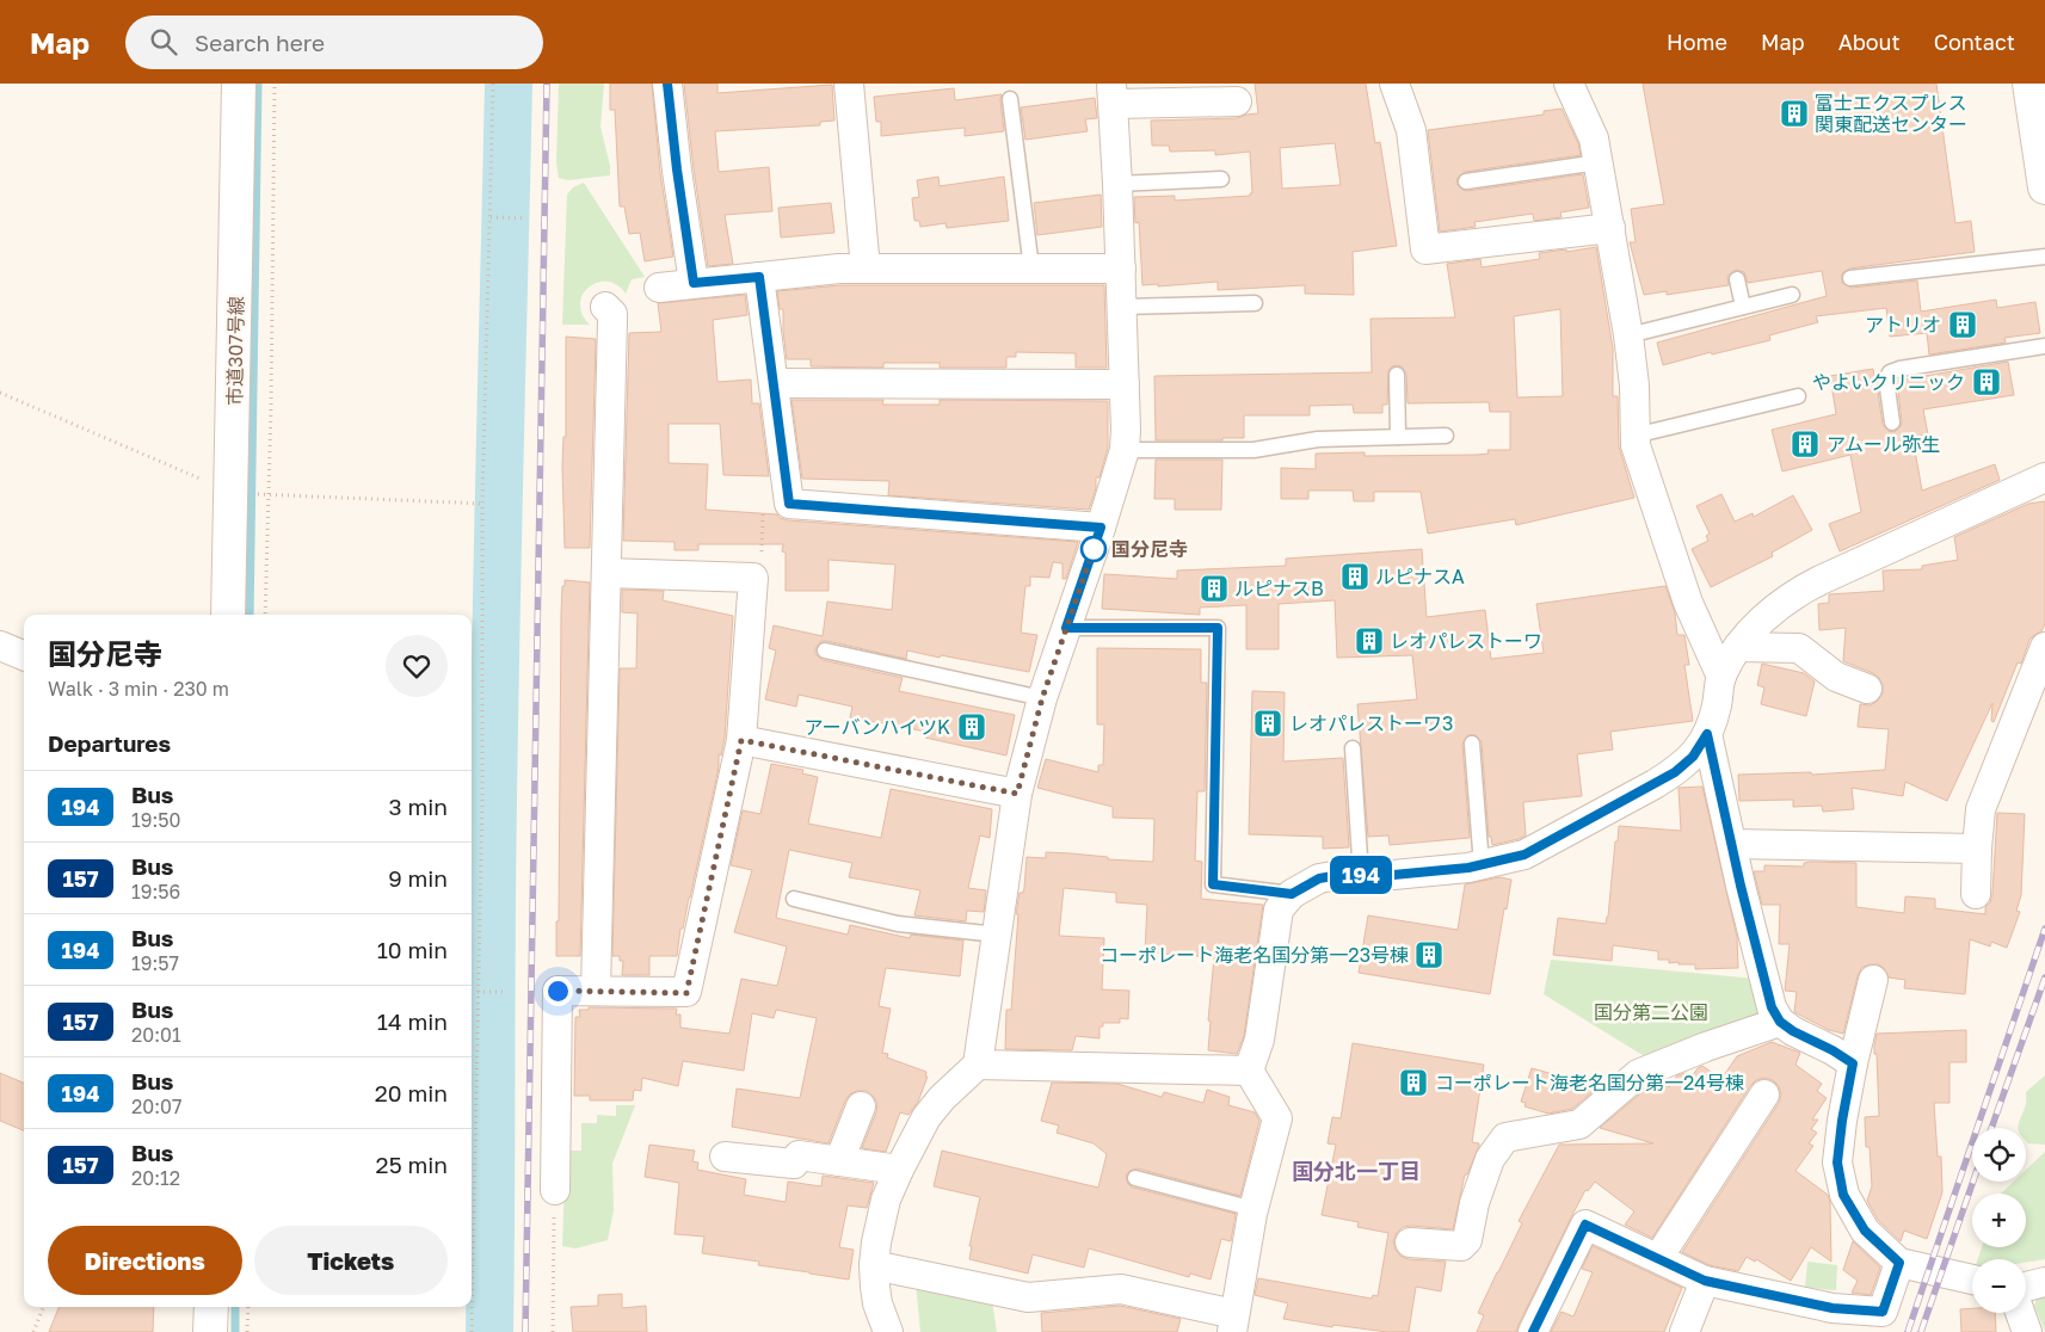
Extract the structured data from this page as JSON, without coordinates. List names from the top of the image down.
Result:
{
  "streets": {
    "street": ["市道307号線"]
  },
  "districts": ["国分北一丁目"],
  "parks": ["国分第二公園"],
  "places": {
    "building": [
      "富士エクスプレス 関東配送センター",
      "アトリオ",
      "やよいクリニック",
      "アムール弥生",
      "ルピナスA",
      "ルピナスB",
      "レオパレストーワ",
      "レオパレストーワ3",
      "アーバンハイツK",
      "コーポレート海老名国分第一23号棟",
      "コーポレート海老名国分第一24号棟"
    ],
    "other": ["国分尼寺"]
  },
  "lines": ["bus line 194"],
  "page": {
    "header": "Map",
    "search": "Search here",
    "nav": [
      "Home",
      "Map",
      "About",
      "Contact"
    ],
    "on_map": "194",
    "heading": [
      ["国分尼寺", "Walk · 3 min · 230 m"],
      "Departures"
    ],
    "list": [
      {
        "mark": "194",
        "name": "Bus",
        "note": "19:50",
        "value": "3 min"
      },
      {
        "mark": "157",
        "name": "Bus",
        "note": "19:56",
        "value": "9 min"
      },
      {
        "mark": "194",
        "name": "Bus",
        "note": "19:57",
        "value": "10 min"
      },
      {
        "mark": "157",
        "name": "Bus",
        "note": "20:01",
        "value": "14 min"
      },
      {
        "mark": "194",
        "name": "Bus",
        "note": "20:07",
        "value": "20 min"
      },
      {
        "mark": "157",
        "name": "Bus",
        "note": "20:12",
        "value": "25 min"
      }
    ],
    "map_buttons": ["+", "−"],
    "buttons": ["Directions", "Tickets"]
  }
}
